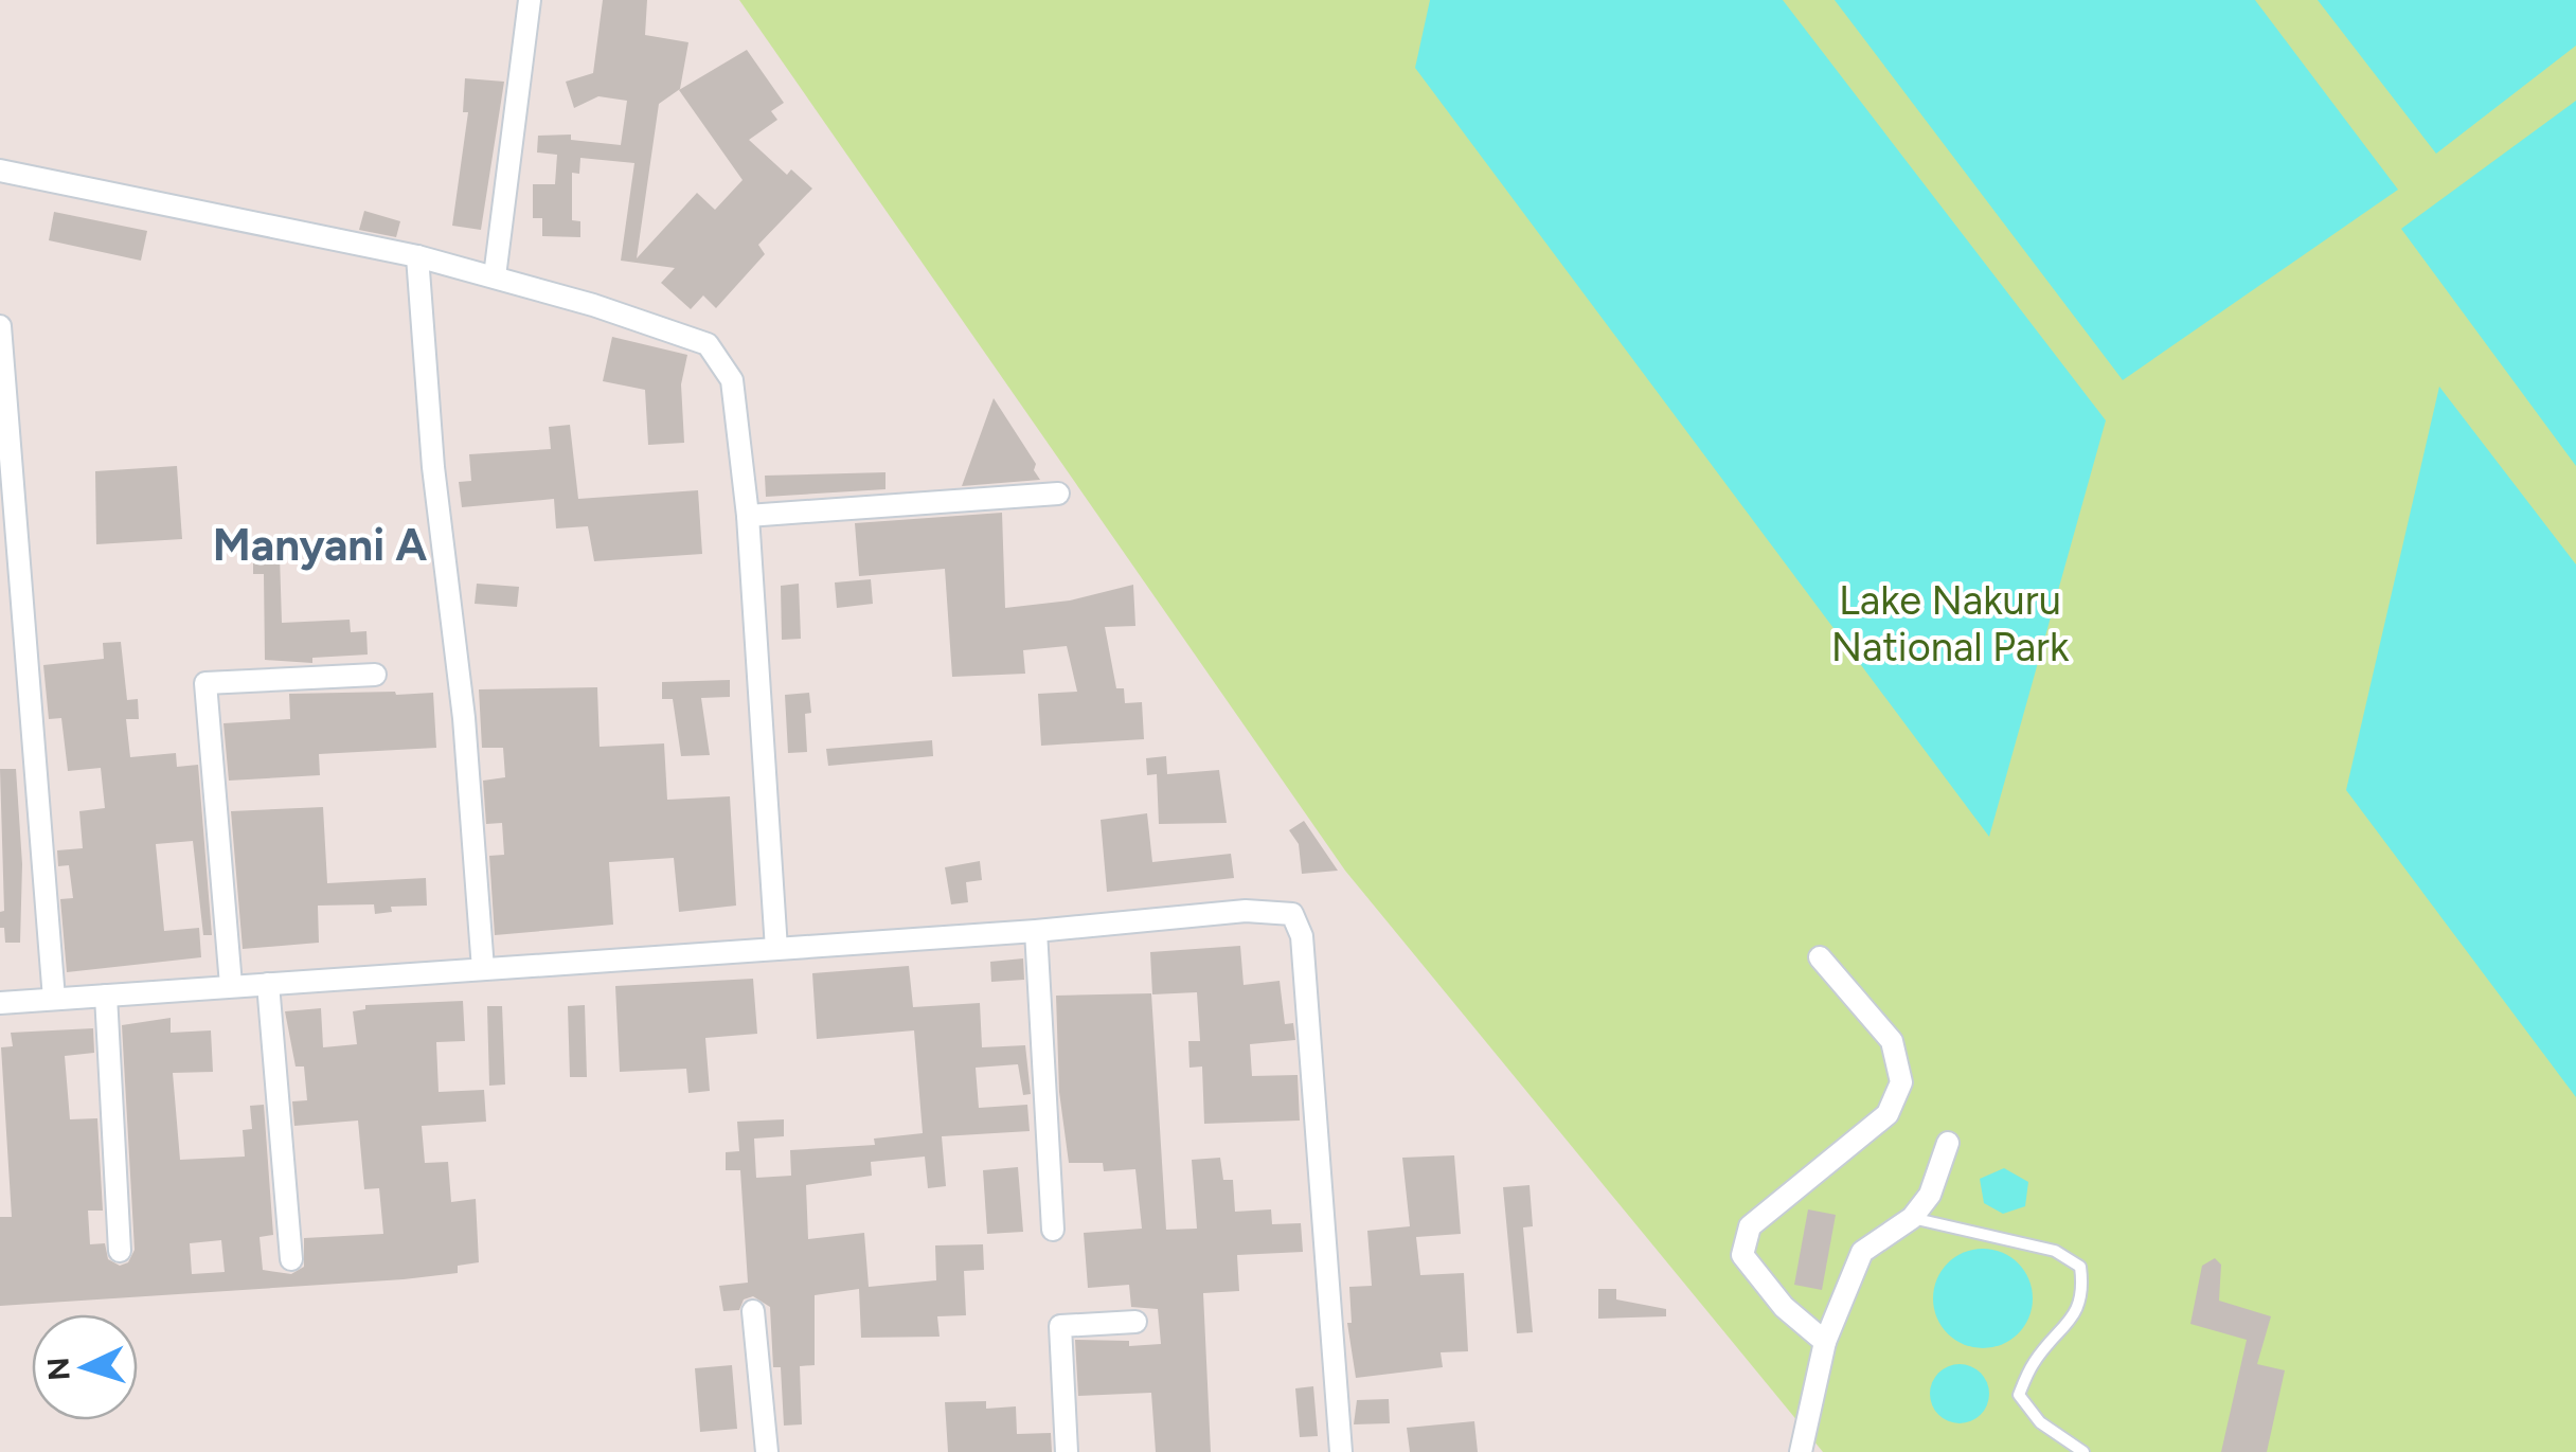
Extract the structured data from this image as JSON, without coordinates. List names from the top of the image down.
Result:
{
  "districts": ["Manyani A"],
  "parks": ["Lake Nakuru National Park"],
  "north": "left"
}
